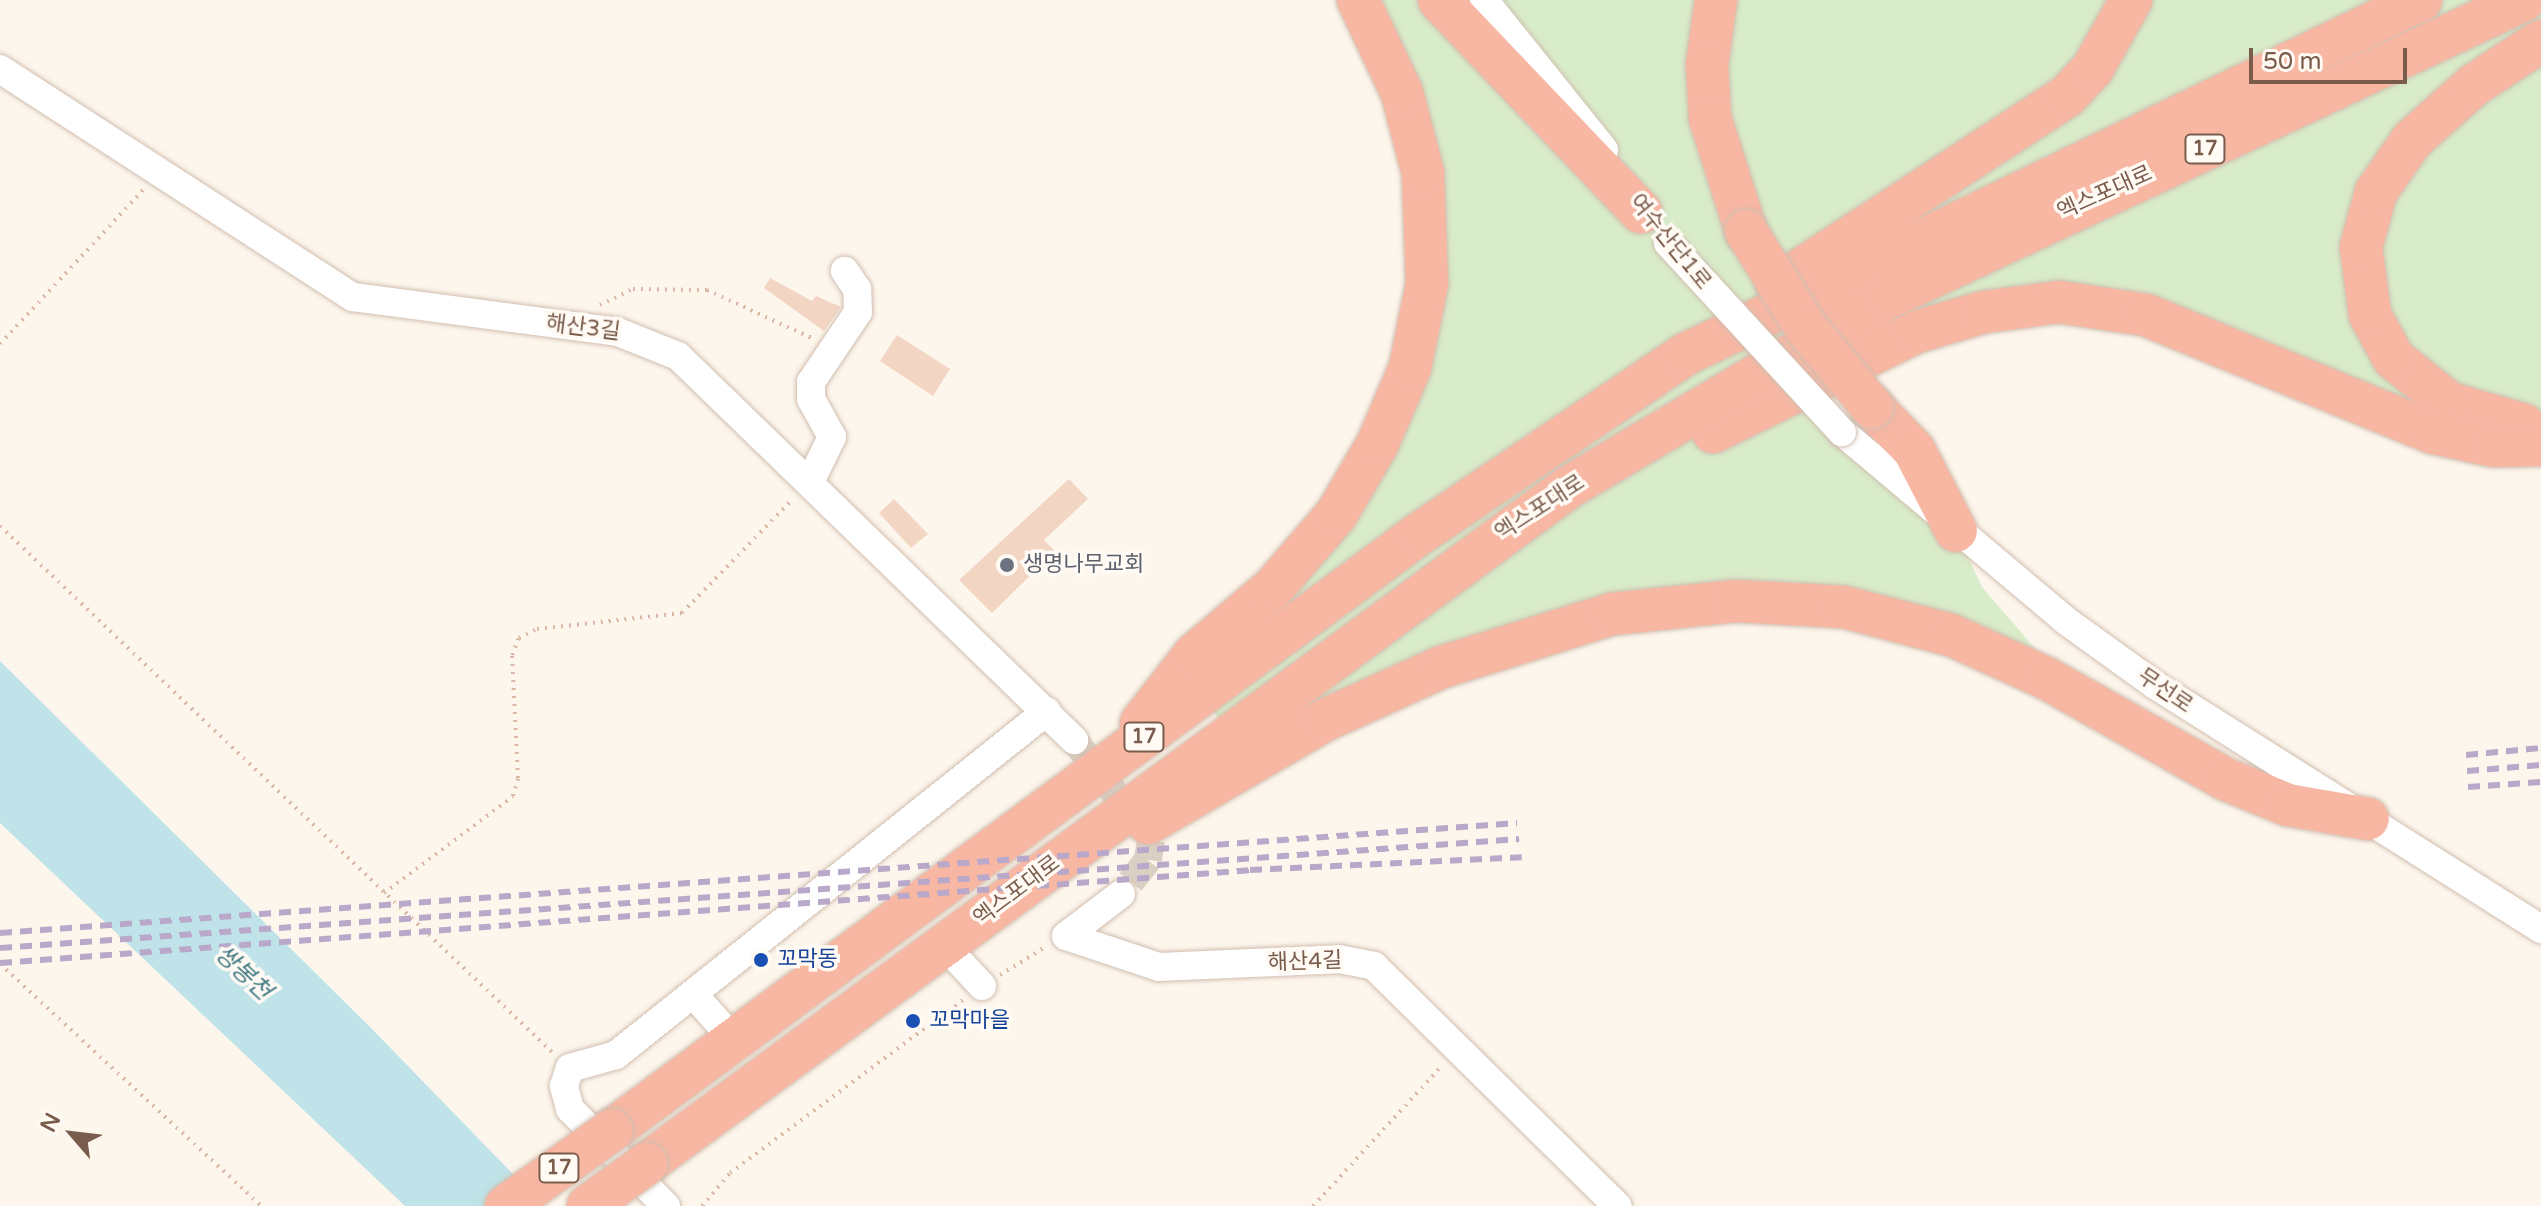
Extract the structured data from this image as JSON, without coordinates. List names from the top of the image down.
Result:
{
  "streets": {
    "highway": ["17", "엑스포대로"],
    "street": [
      "여수산단1로",
      "해산3길",
      "무선로",
      "해산4길"
    ]
  },
  "water": ["쌍봉천"],
  "places": ["생명나무교회", "꼬막동", "꼬막마을"],
  "scale_bar": "50 m",
  "north": "top left"
}
